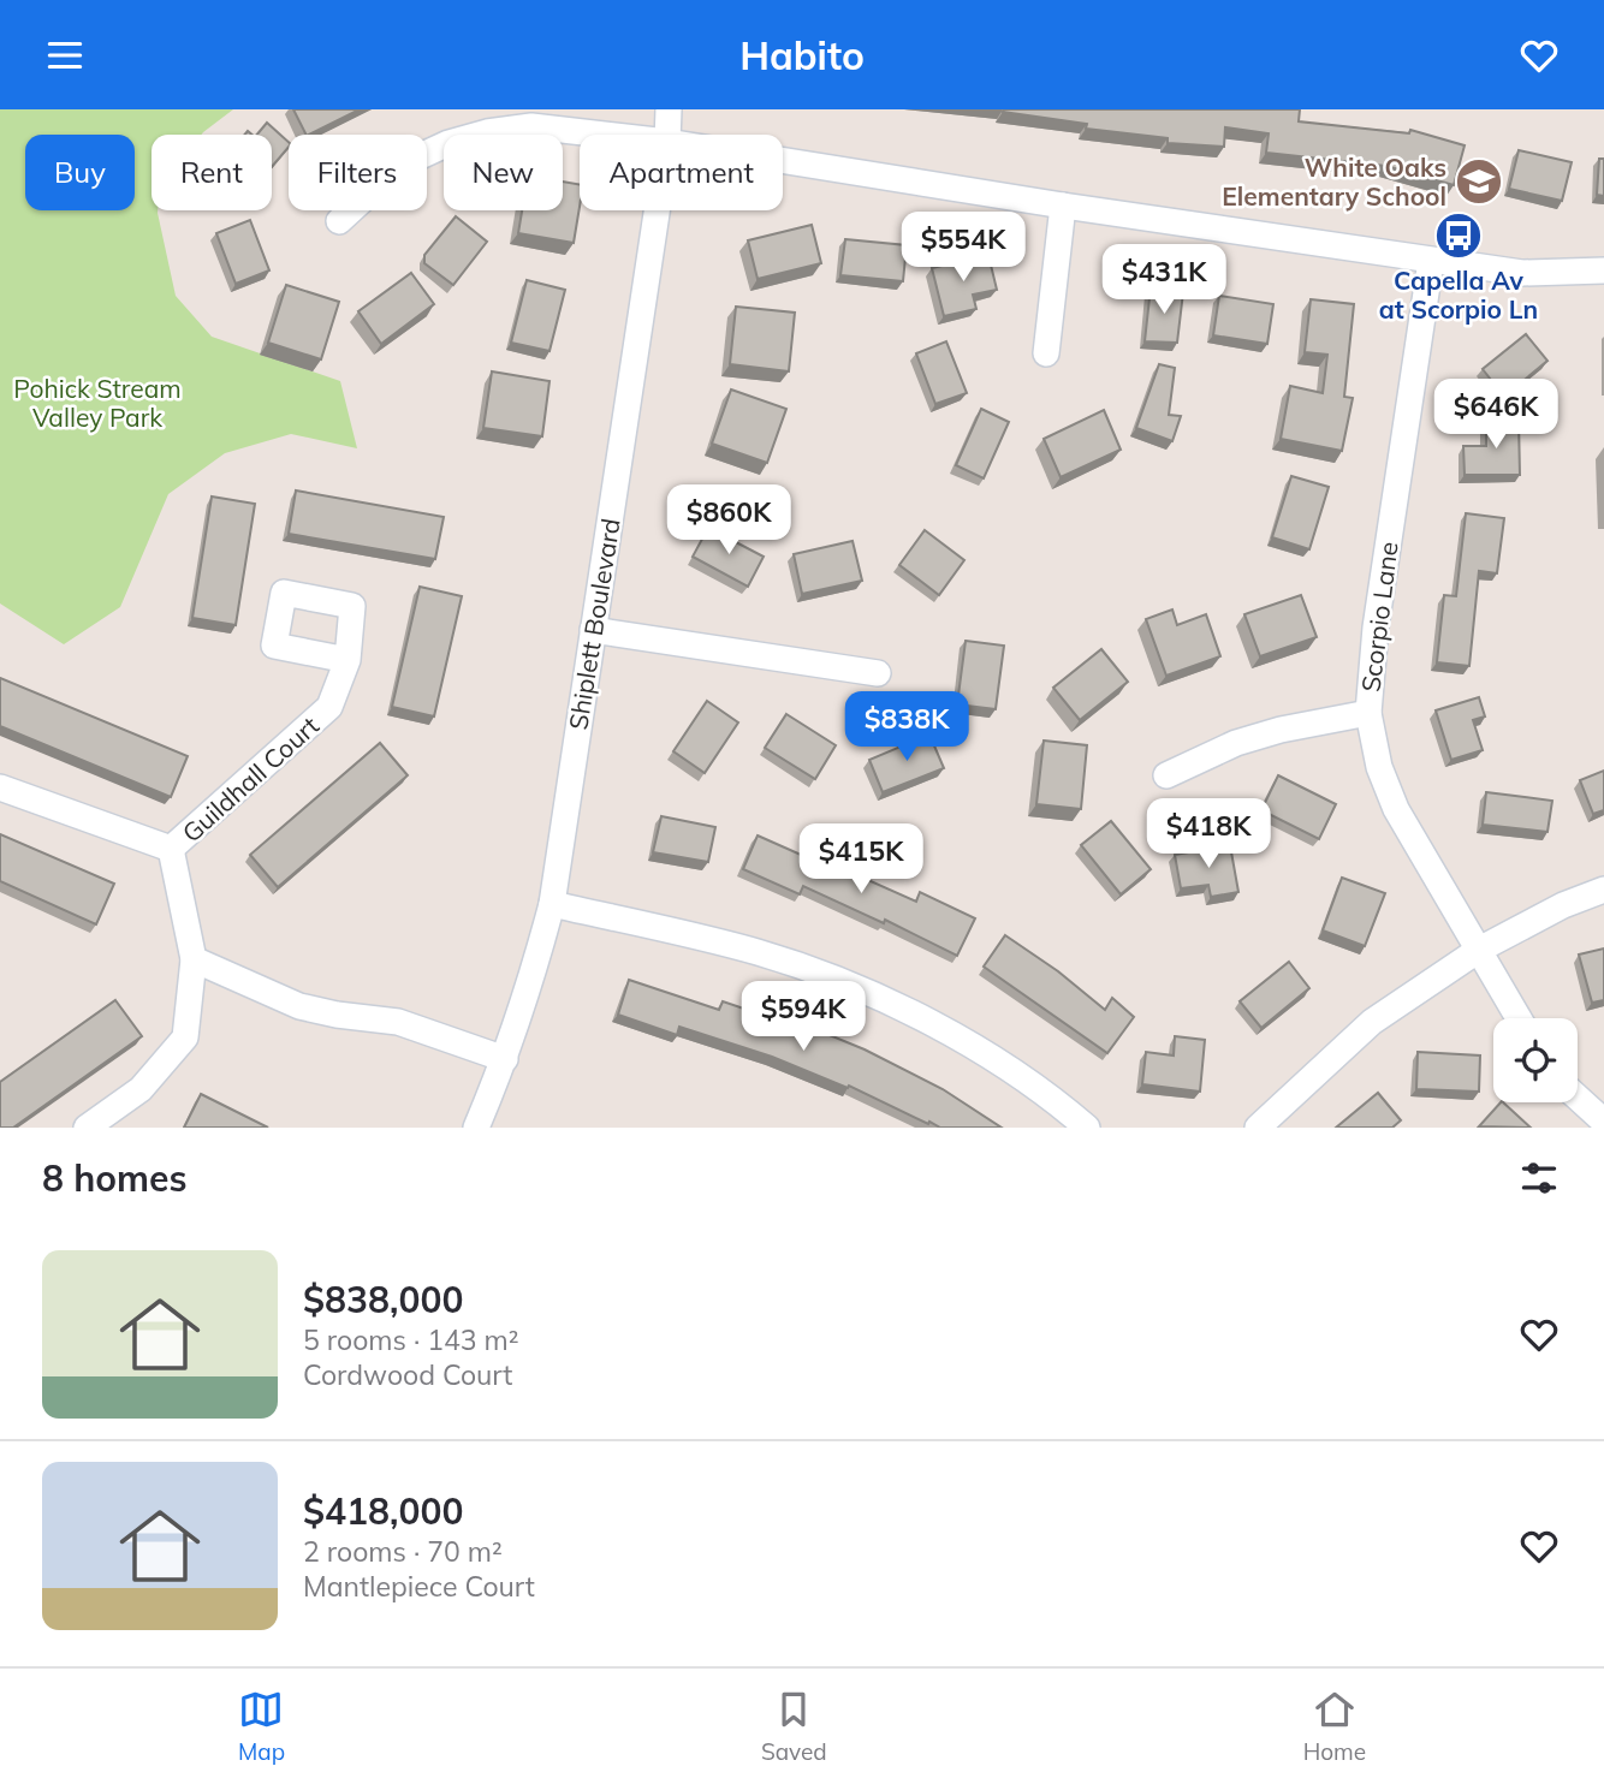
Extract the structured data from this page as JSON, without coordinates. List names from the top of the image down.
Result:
{
  "streets": {
    "street": ["Scorpio Lane", "Shiplett Boulevard", "Guildhall Court"]
  },
  "parks": ["Pohick Stream Valley Park"],
  "places": {
    "school or university": ["White Oaks Elementary School"],
    "bus stop": ["Capella Av at Scorpio Ln"]
  },
  "page": {
    "header": "Habito",
    "chip": [
      "Buy",
      "Rent",
      "Filters",
      "New",
      "Apartment"
    ],
    "price": [
      "$554K",
      "$431K",
      "$646K",
      "$860K",
      "$838K",
      "$418K",
      "$415K",
      "$594K"
    ],
    "heading": "8 homes",
    "list": [
      {
        "name": "$838,000",
        "note": "5 rooms · 143 m² · Cordwood Court"
      },
      {
        "name": "$418,000",
        "note": "2 rooms · 70 m² · Mantlepiece Court"
      }
    ],
    "tabs": ["Map", "Saved", "Home"]
  }
}
